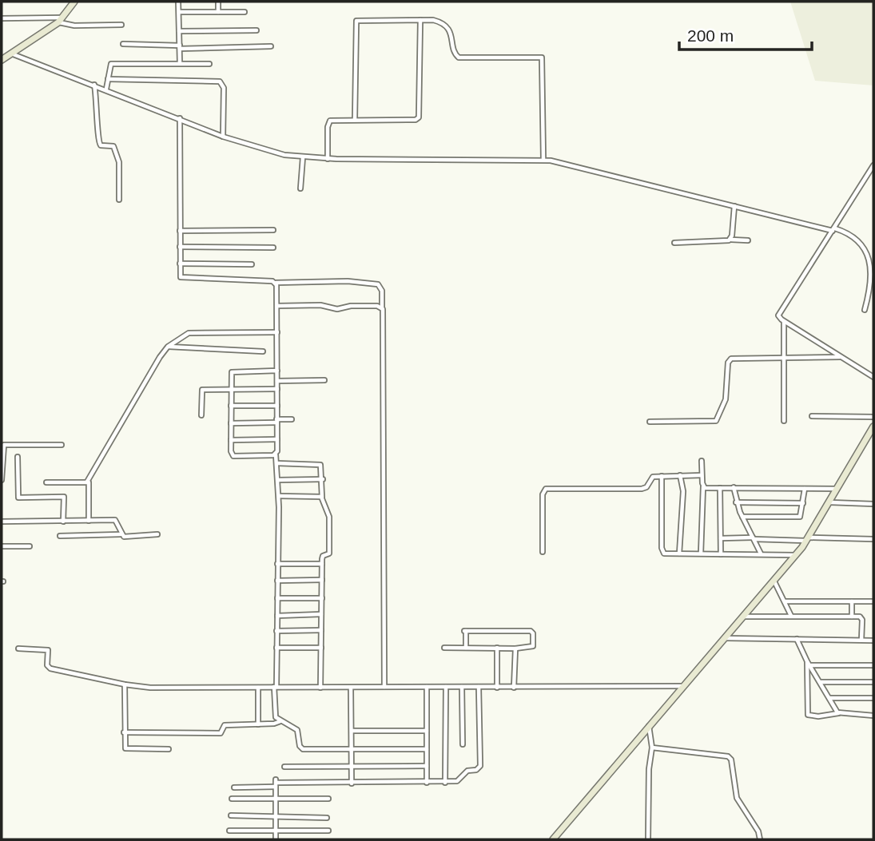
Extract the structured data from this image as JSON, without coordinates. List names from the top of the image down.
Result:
{
  "scale_bar": "200 m"
}
